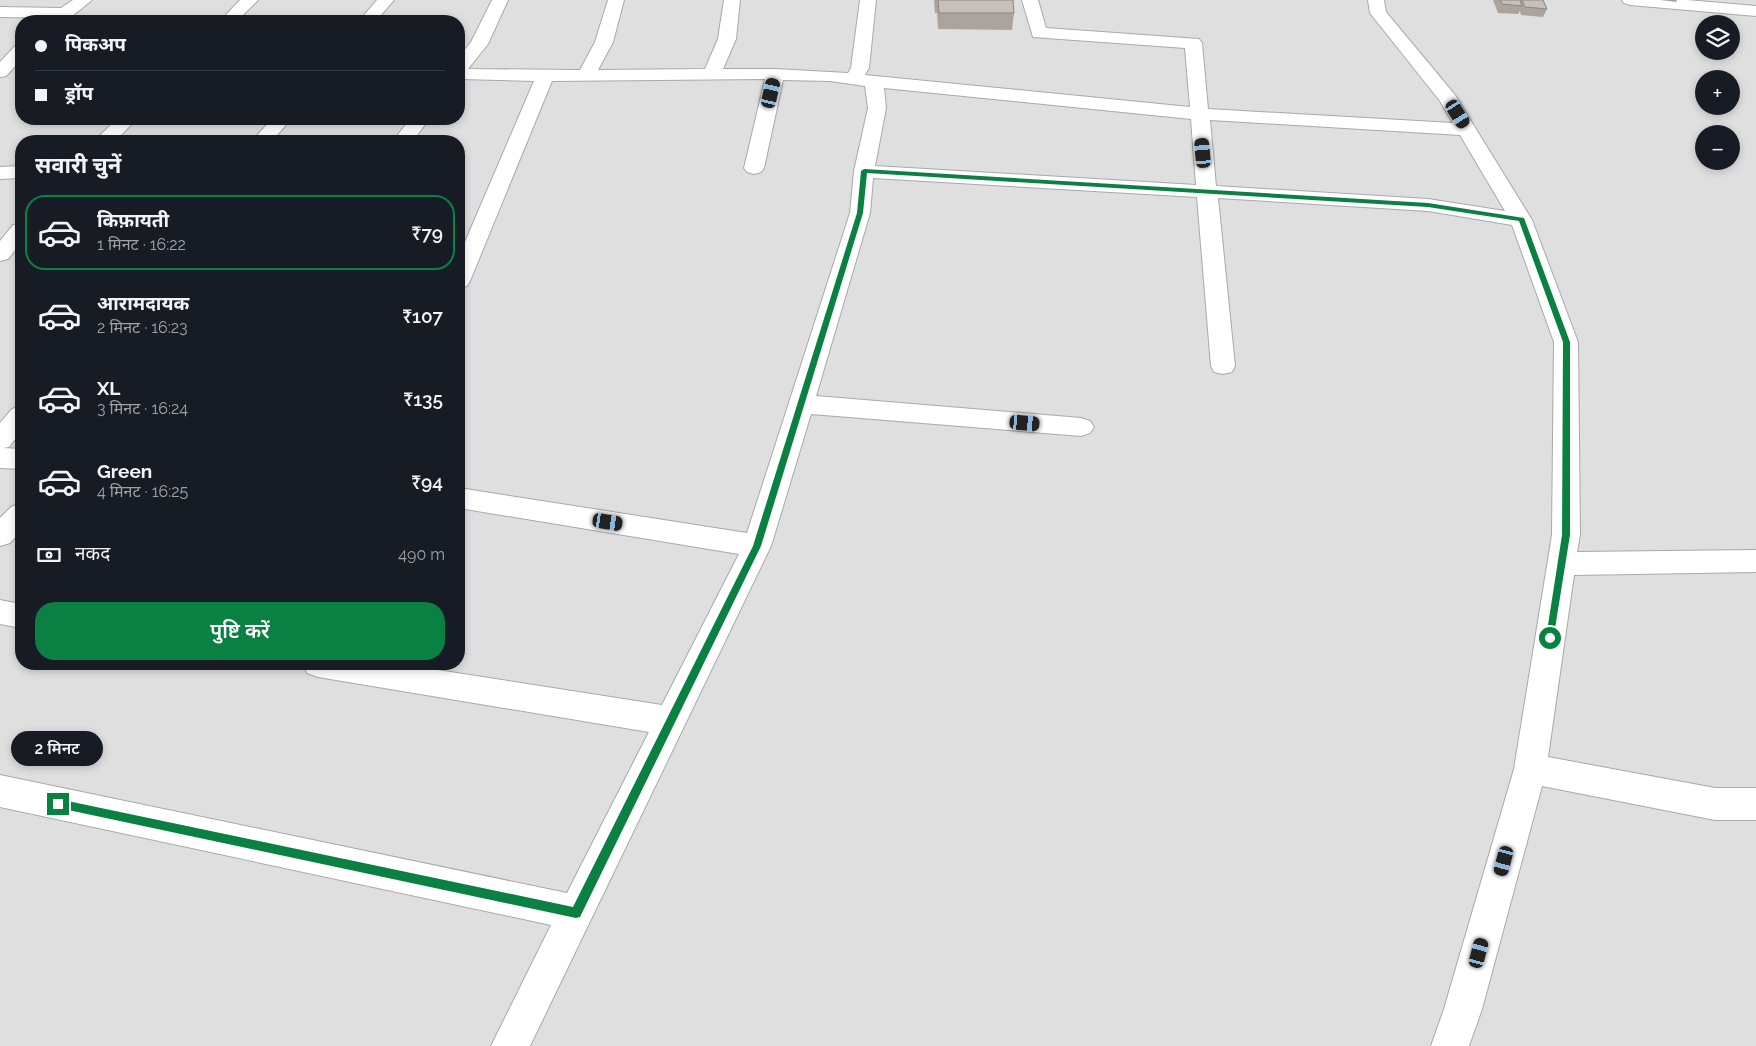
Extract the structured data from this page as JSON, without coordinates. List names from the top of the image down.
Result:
{
  "page": {
    "map_buttons": ["+", "−"],
    "banner": ["पिकअप", "ड्रॉप"],
    "heading": "सवारी चुनें",
    "list": [
      {
        "name": "किफ़ायती",
        "note": "1 मिनट · 16:22",
        "value": "₹79"
      },
      {
        "name": "आरामदायक",
        "note": "2 मिनट · 16:23",
        "value": "₹107"
      },
      {
        "name": "XL",
        "note": "3 मिनट · 16:24",
        "value": "₹135"
      },
      {
        "name": "Green",
        "note": "4 मिनट · 16:25",
        "value": "₹94"
      }
    ],
    "pay": ["नकद", "490 m"],
    "buttons": "पुष्टि करें",
    "bubble": "2 मिनट"
  }
}
